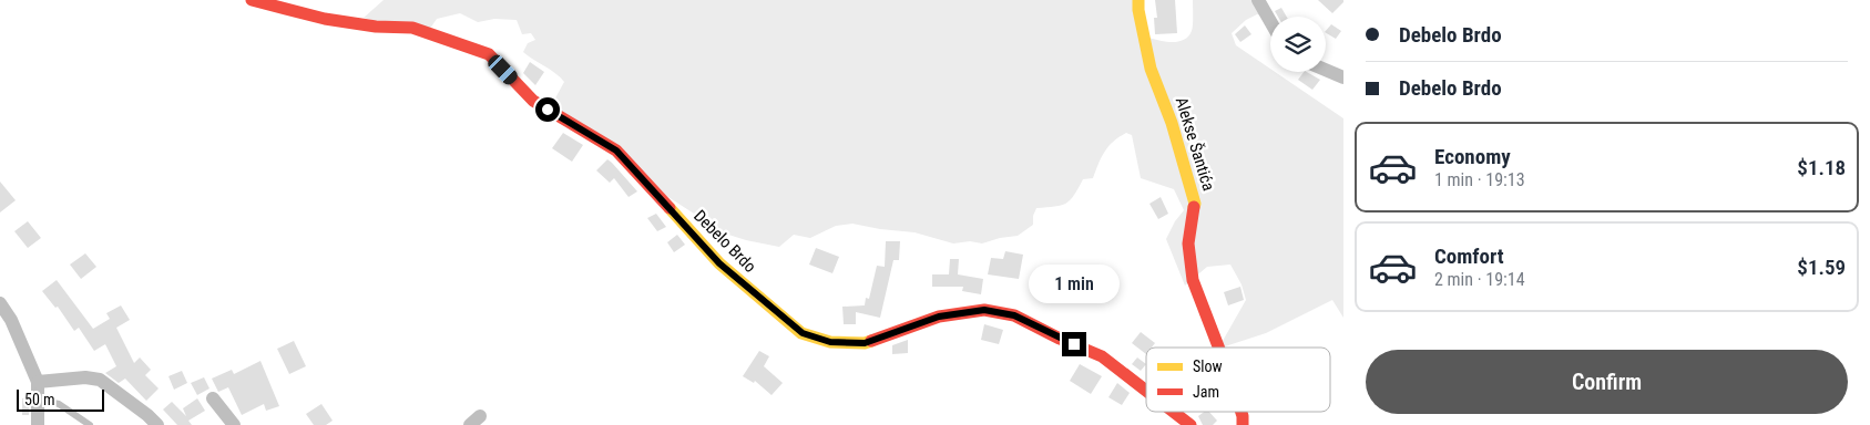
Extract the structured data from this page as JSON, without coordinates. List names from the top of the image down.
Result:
{
  "streets": {
    "street": ["Alekse Šantića", "Debelo Brdo"]
  },
  "legend": ["Slow", "Jam"],
  "scale_bar": "50 m",
  "page": {
    "banner": ["Debelo Brdo", "Debelo Brdo"],
    "list": [
      {
        "name": "Economy",
        "note": "1 min · 19:13",
        "value": "$1.18"
      },
      {
        "name": "Comfort",
        "note": "2 min · 19:14",
        "value": "$1.59"
      }
    ],
    "bubble": "1 min",
    "buttons": "Confirm",
    "scale": "50 m"
  }
}
